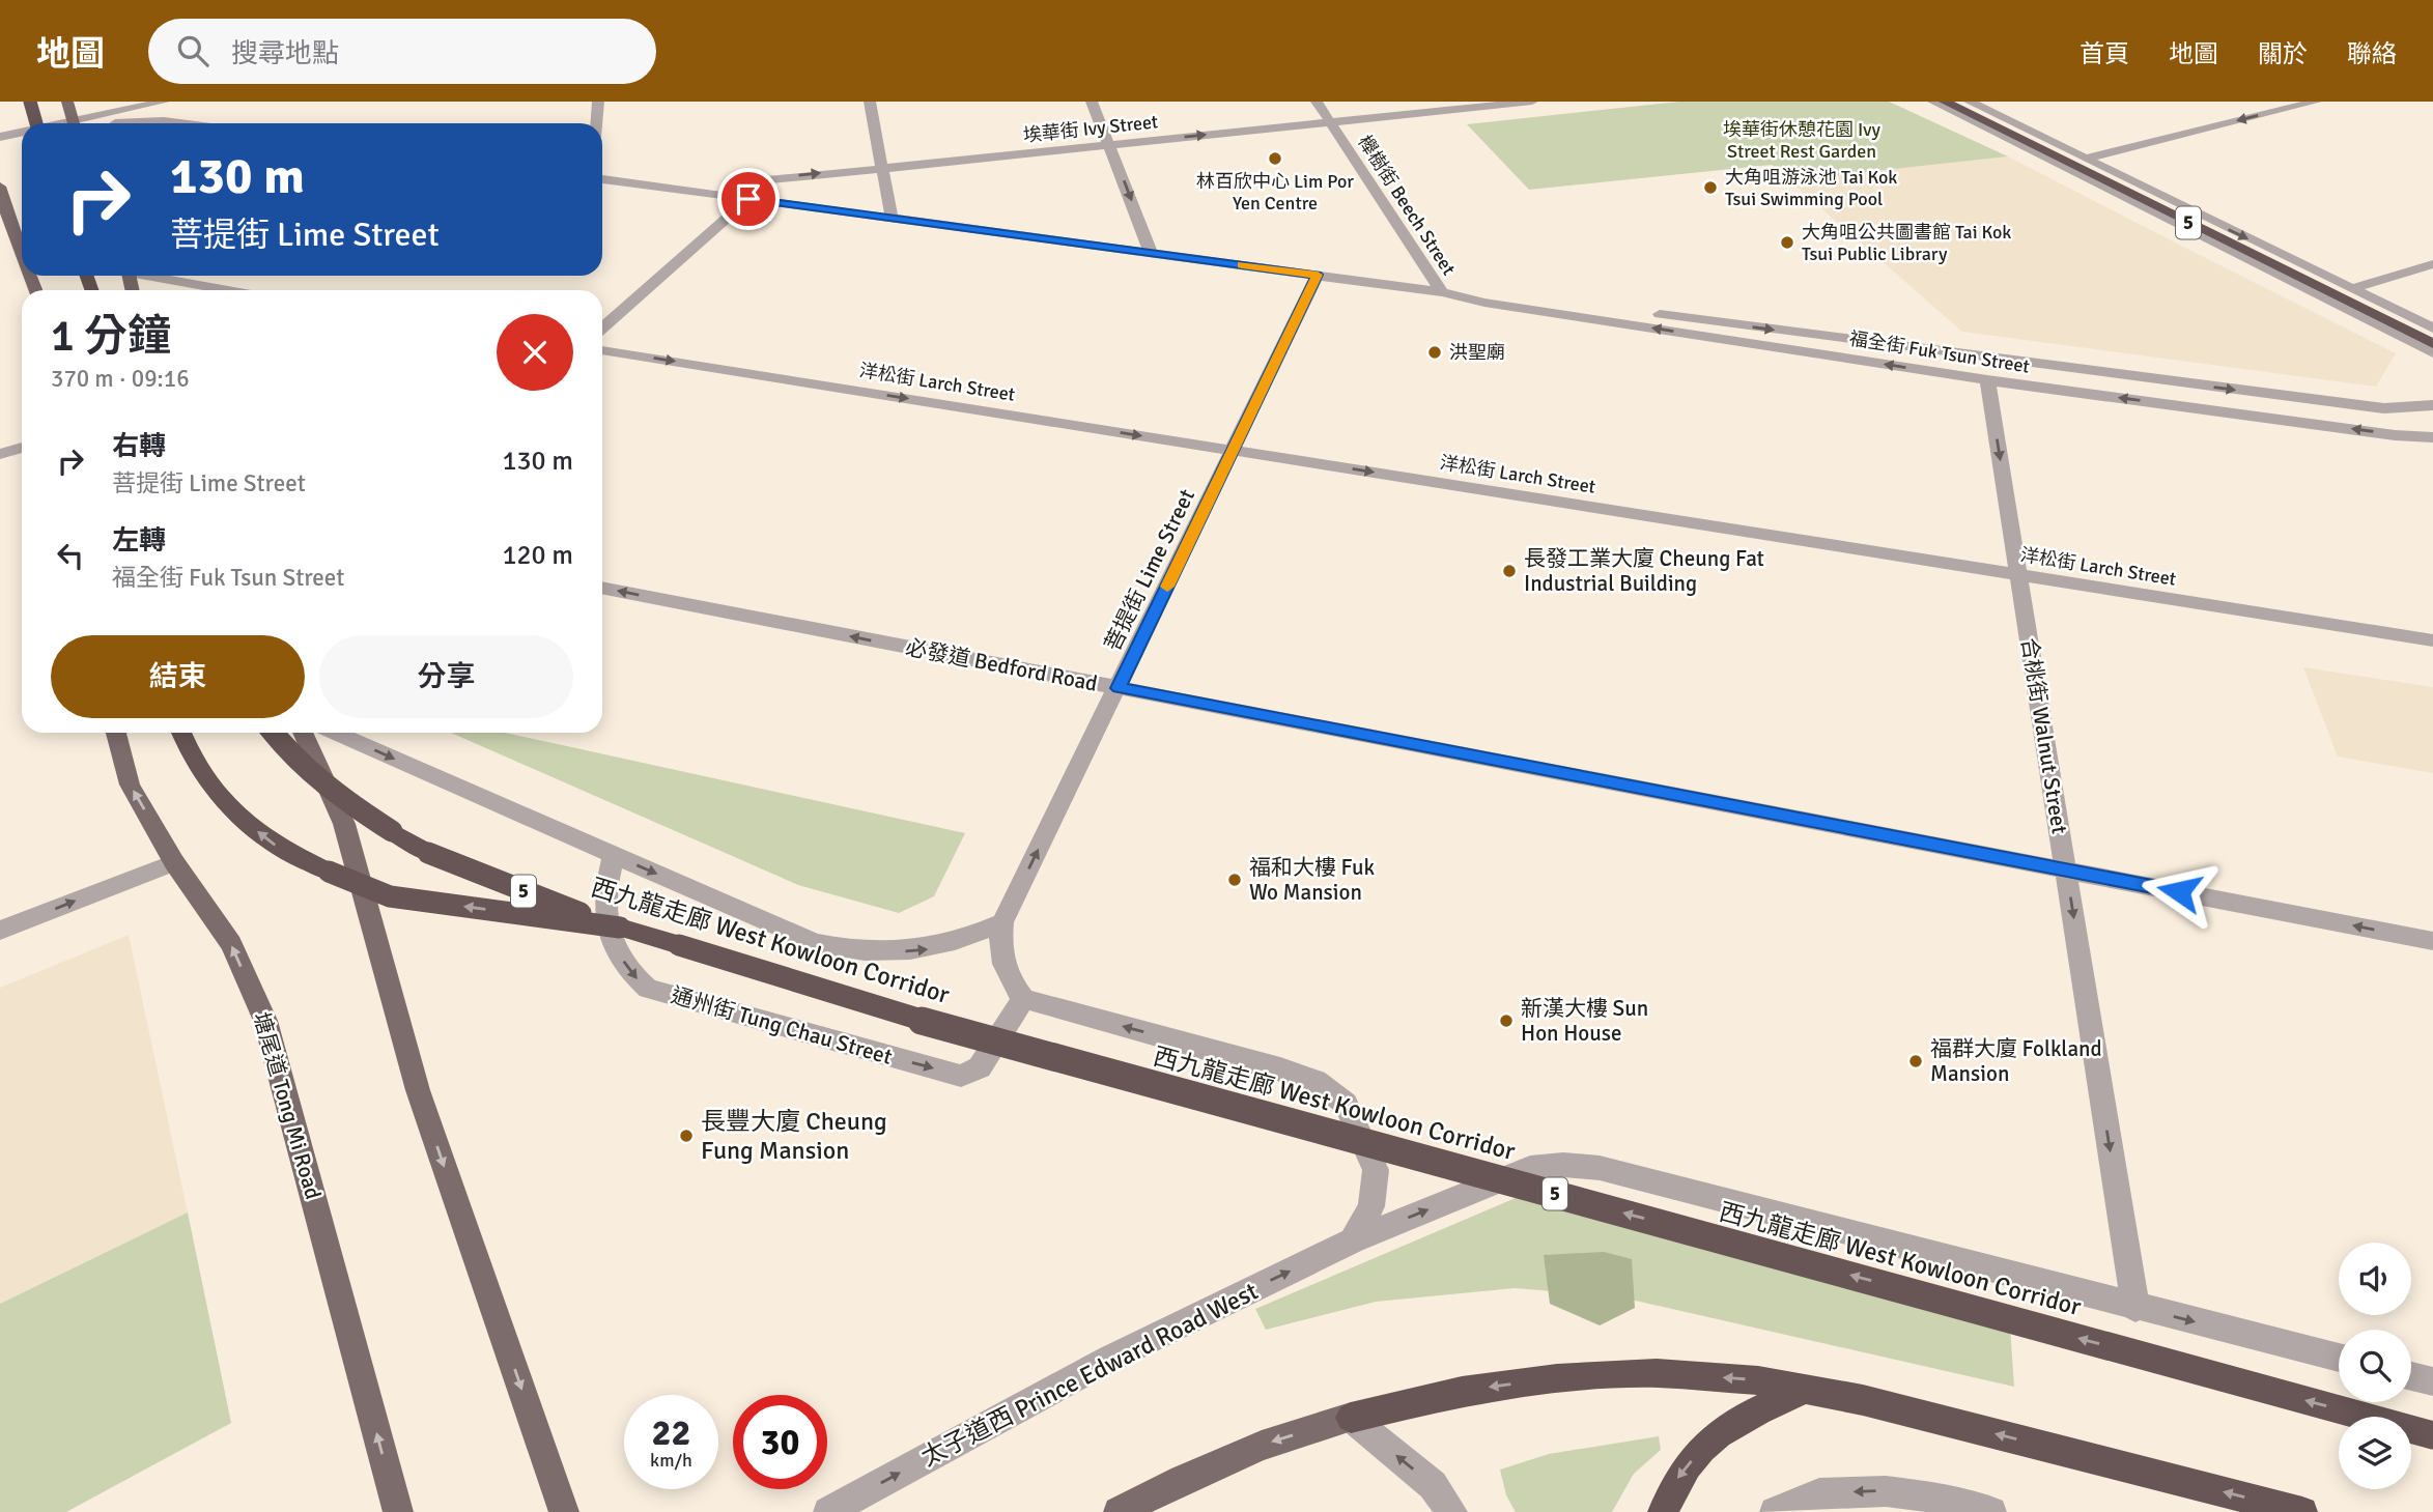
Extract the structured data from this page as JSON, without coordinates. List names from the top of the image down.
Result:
{
  "streets": {
    "highway": ["5", "西九龍走廊 West Kowloon Corridor"],
    "main road": ["塘尾道 Tong Mi Road"],
    "street": [
      "埃華街 Ivy Street",
      "櫸樹街 Beech Street",
      "福全街 Fuk Tsun Street",
      "洋松街 Larch Street",
      "菩提街 Lime Street",
      "必發道 Bedford Road",
      "合桃街 Walnut Street",
      "通州街 Tung Chau Street",
      "太子道西 Prince Edward Road West"
    ]
  },
  "crossings": [
    ["埃華街 Ivy Street", "櫸樹街 Beech Street"],
    ["埃華街 Ivy Street", "福全街 Fuk Tsun Street"],
    ["櫸樹街 Beech Street", "福全街 Fuk Tsun Street"],
    ["福全街 Fuk Tsun Street", "菩提街 Lime Street"],
    ["福全街 Fuk Tsun Street", "合桃街 Walnut Street"],
    ["洋松街 Larch Street", "菩提街 Lime Street"],
    ["洋松街 Larch Street", "合桃街 Walnut Street"],
    ["菩提街 Lime Street", "必發道 Bedford Road"],
    ["必發道 Bedford Road", "合桃街 Walnut Street"]
  ],
  "one_way": [
    "埃華街 Ivy Street",
    "洋松街 Larch Street",
    "菩提街 Lime Street",
    "必發道 Bedford Road",
    "合桃街 Walnut Street",
    "太子道西 Prince Edward Road West"
  ],
  "parks": ["埃華街休憩花園 Ivy Street Rest Garden"],
  "places": [
    "林百欣中心 Lim Por Yen Centre",
    "大角咀游泳池 Tai Kok Tsui Swimming Pool",
    "大角咀公共圖書館 Tai Kok Tsui Public Library",
    "洪聖廟",
    "長發工業大廈 Cheung Fat Industrial Building",
    "福和大樓 Fuk Wo Mansion",
    "新漢大樓 Sun Hon House",
    "福群大廈 Folkland Mansion",
    "長豐大廈 Cheung Fung Mansion"
  ],
  "page": {
    "header": "地圖",
    "search": "搜尋地點",
    "nav": [
      "首頁",
      "地圖",
      "關於",
      "聯絡"
    ],
    "turn": ["130 m", "菩提街 Lime Street"],
    "heading": ["1 分鐘", "370 m · 09:16"],
    "list": [
      {
        "name": "右轉",
        "note": "菩提街 Lime Street",
        "value": "130 m"
      },
      {
        "name": "左轉",
        "note": "福全街 Fuk Tsun Street",
        "value": "120 m"
      }
    ],
    "buttons": ["結束", "分享"],
    "speed": "22 km/h",
    "limit": "30"
  }
}
